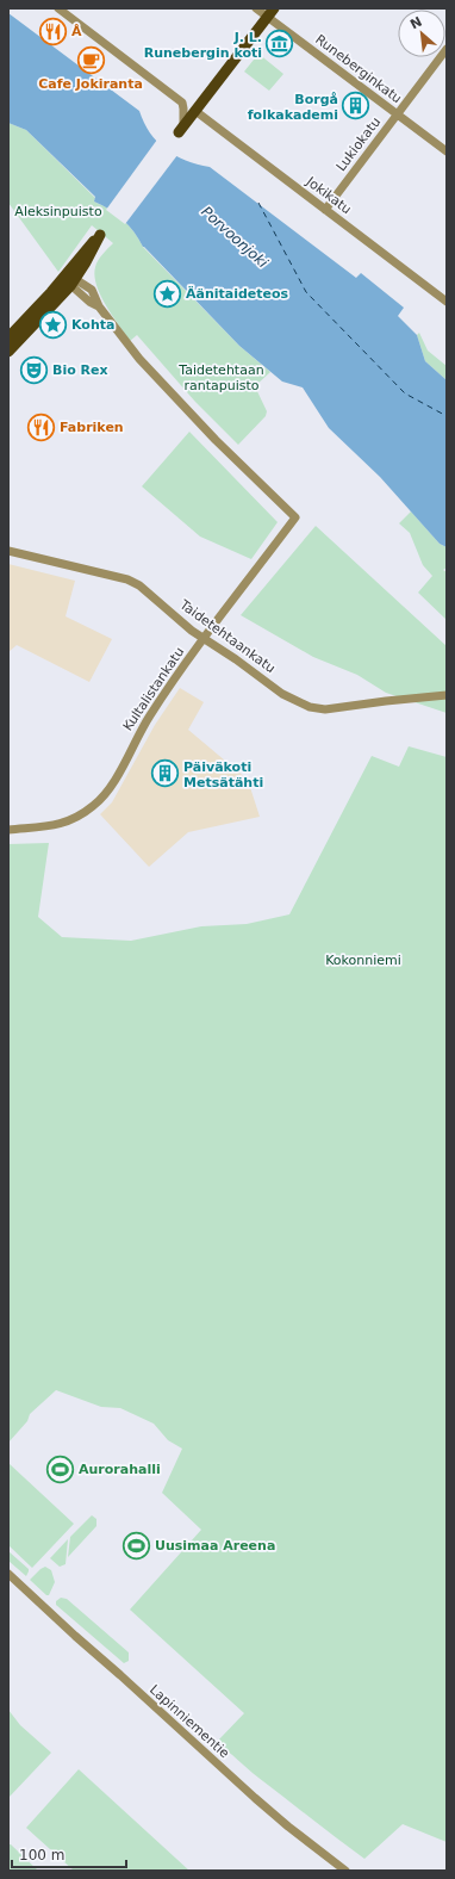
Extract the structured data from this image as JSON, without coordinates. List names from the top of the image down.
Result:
{
  "streets": {
    "street": [
      "Runeberginkatu",
      "Lukiokatu",
      "Jokikatu",
      "Taidetehtaankatu",
      "Kultalistankatu",
      "Lapinniementie"
    ]
  },
  "crossings": [
    ["Runeberginkatu", "Lukiokatu"],
    ["Lukiokatu", "Jokikatu"],
    ["Taidetehtaankatu", "Kultalistankatu"]
  ],
  "water": ["Porvoonjoki"],
  "parks": ["Aleksinpuisto", "Taidetehtaan rantapuisto", "Kokonniemi"],
  "places": {
    "restaurant": ["Å", "Fabriken"],
    "museum": ["J. L. Runebergin koti"],
    "cafe": ["Cafe Jokiranta"],
    "building": ["Borgå folkakademi", "Päiväkoti Metsätähti"],
    "place": ["Äänitaideteos", "Kohta"],
    "theatre": ["Bio Rex"],
    "sports": ["Aurorahalli", "Uusimaa Areena"]
  },
  "scale_bar": "100 m",
  "north": "top left"
}
